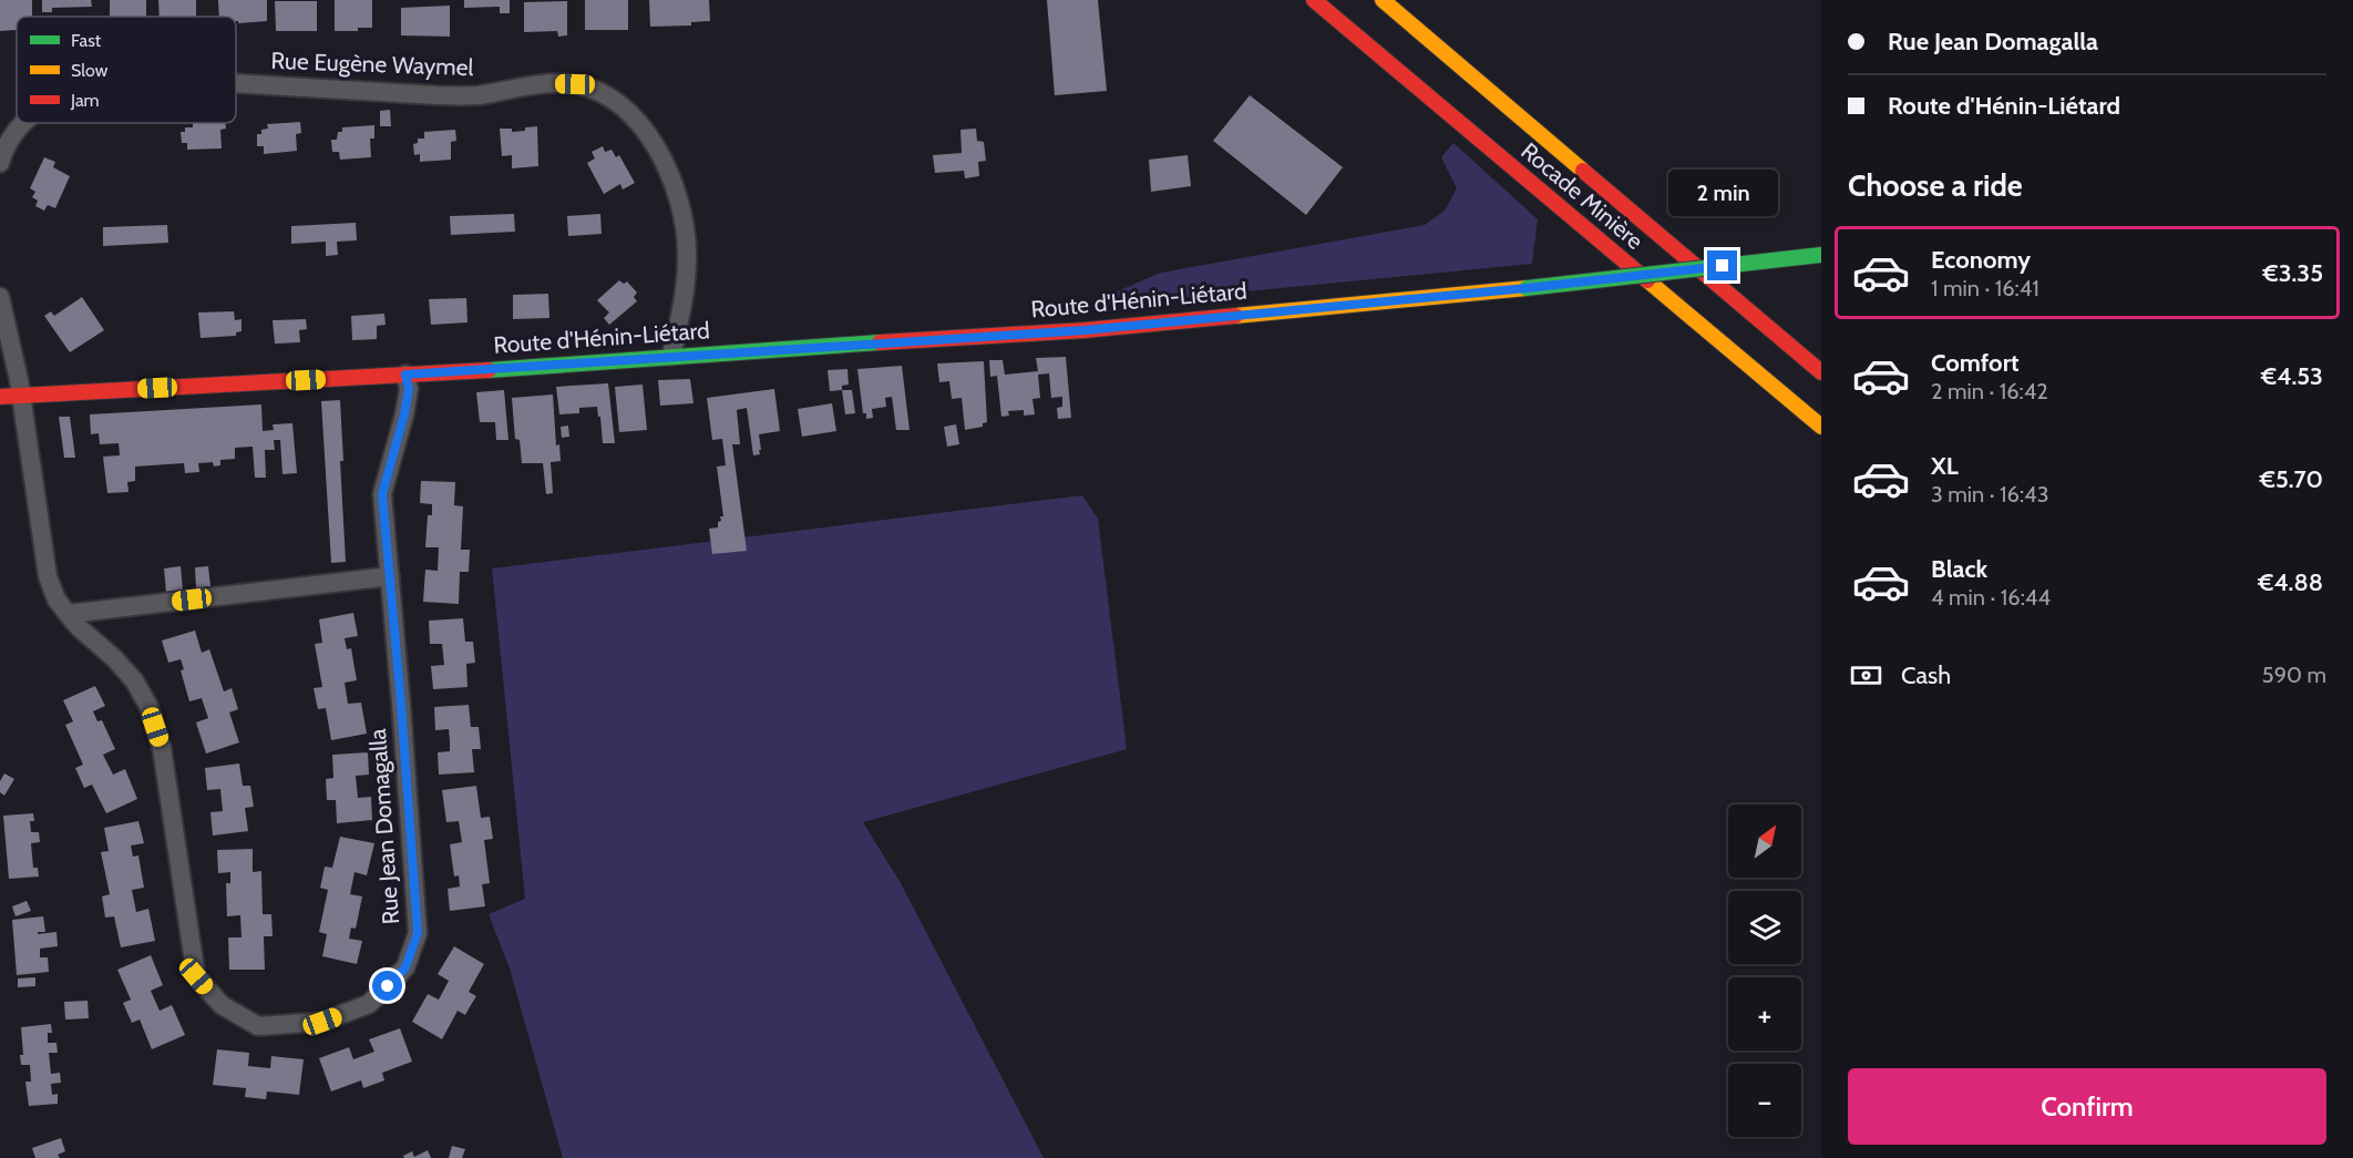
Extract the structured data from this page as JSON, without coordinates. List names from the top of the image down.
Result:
{
  "streets": {
    "main road": ["Rocade Minière", "Route d'Hénin-Liétard"],
    "street": ["Rue Eugène Waymel", "Rue Jean Domagalla"]
  },
  "crossings": [
    ["Rue Eugène Waymel", "Route d'Hénin-Liétard"],
    ["Route d'Hénin-Liétard", "Rue Jean Domagalla"]
  ],
  "legend": ["Fast", "Slow", "Jam"],
  "north": "top right",
  "page": {
    "banner": ["Rue Jean Domagalla", "Route d'Hénin-Liétard"],
    "heading": "Choose a ride",
    "bubble": "2 min",
    "list": [
      {
        "name": "Economy",
        "note": "1 min · 16:41",
        "value": "€3.35"
      },
      {
        "name": "Comfort",
        "note": "2 min · 16:42",
        "value": "€4.53"
      },
      {
        "name": "XL",
        "note": "3 min · 16:43",
        "value": "€5.70"
      },
      {
        "name": "Black",
        "note": "4 min · 16:44",
        "value": "€4.88"
      }
    ],
    "pay": ["Cash", "590 m"],
    "map_buttons": ["+", "−"],
    "buttons": "Confirm"
  }
}
